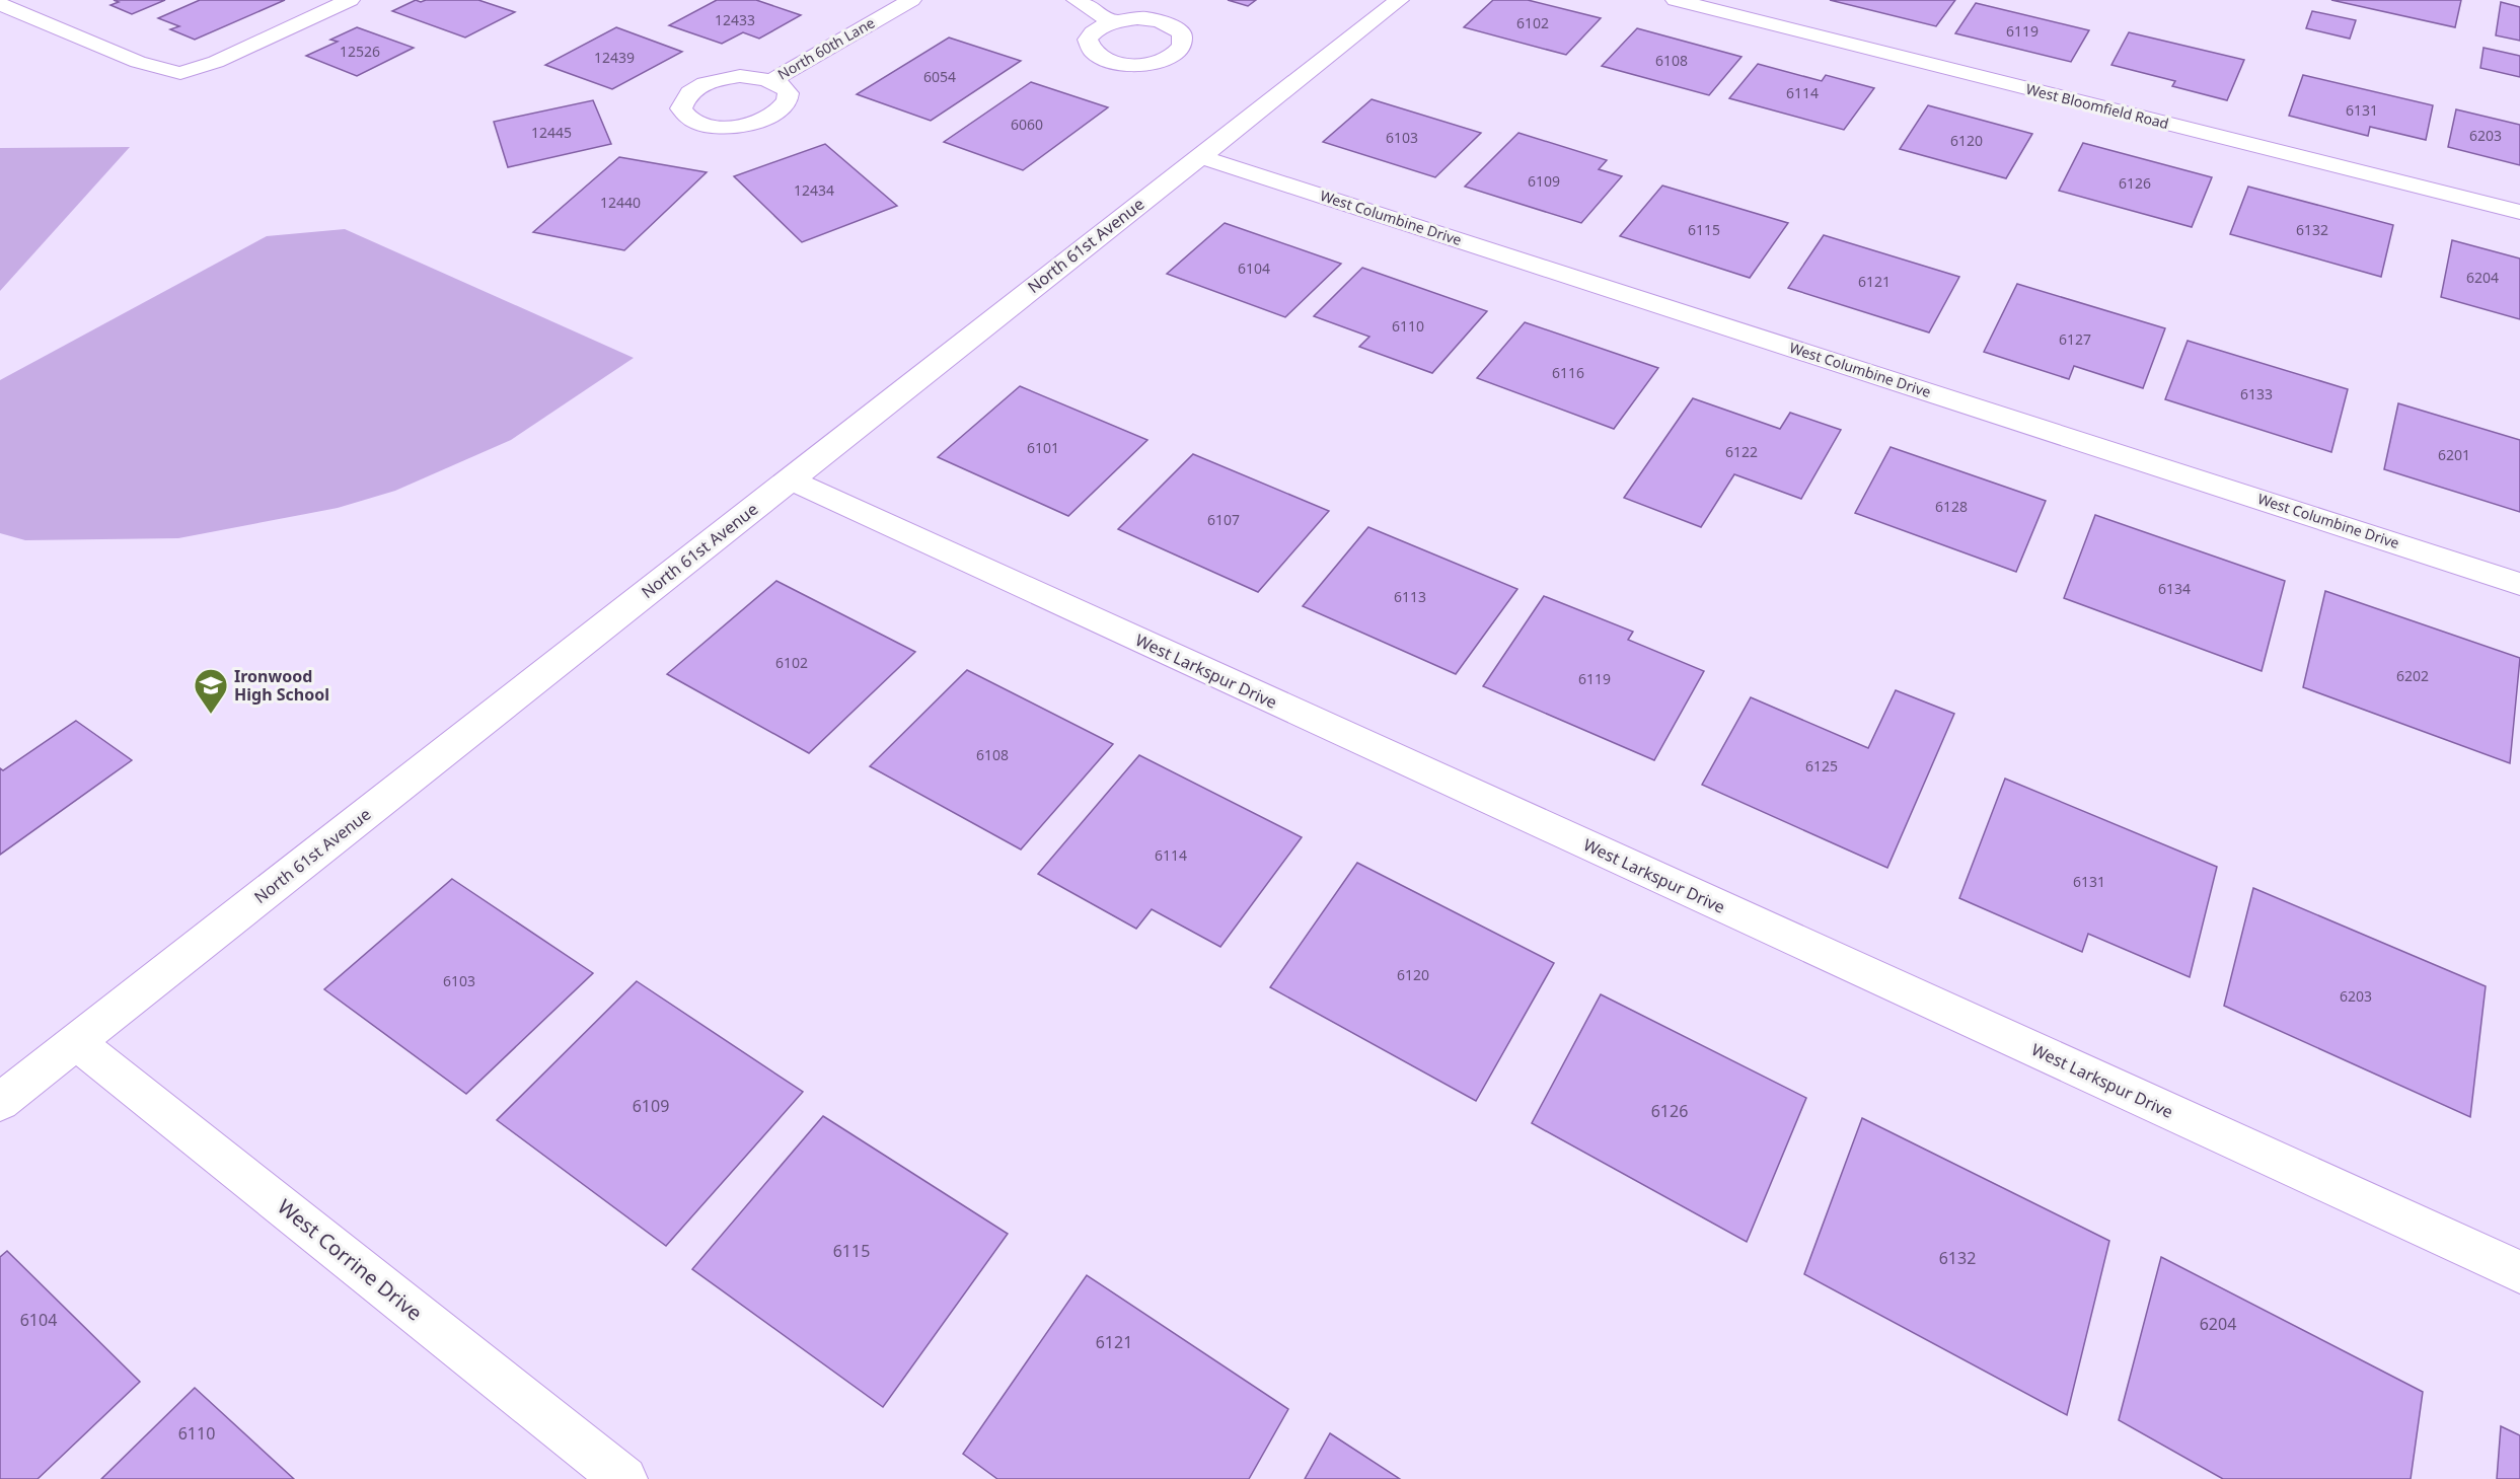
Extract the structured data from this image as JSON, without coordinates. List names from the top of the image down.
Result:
{
  "streets": {
    "street": [
      "North 60th Lane",
      "West Bloomfield Road",
      "West Columbine Drive",
      "North 61st Avenue",
      "West Larkspur Drive",
      "West Corrine Drive"
    ]
  },
  "crossings": [
    ["West Columbine Drive", "North 61st Avenue"],
    ["North 61st Avenue", "West Larkspur Drive"],
    ["North 61st Avenue", "West Corrine Drive"]
  ],
  "places": {
    "school or university": ["Ironwood High School"]
  },
  "house_numbers": [
    "12433",
    "6102",
    "6119",
    "12526",
    "12439",
    "6108",
    "6054",
    "6114",
    "6131",
    "6060",
    "12445",
    "6203",
    "6103",
    "6120",
    "6109",
    "6126",
    "12434",
    "12440",
    "6115",
    "6132",
    "6104",
    "6204",
    "6121",
    "6110",
    "6127",
    "6116",
    "6133",
    "6101",
    "6122",
    "6201",
    "6128",
    "6107",
    "6134",
    "6113",
    "6102",
    "6202",
    "6119",
    "6108",
    "6125",
    "6114",
    "6131",
    "6120",
    "6103",
    "6203",
    "6109",
    "6126",
    "6115",
    "6132",
    "6104",
    "6204",
    "6121",
    "6110"
  ]
}
